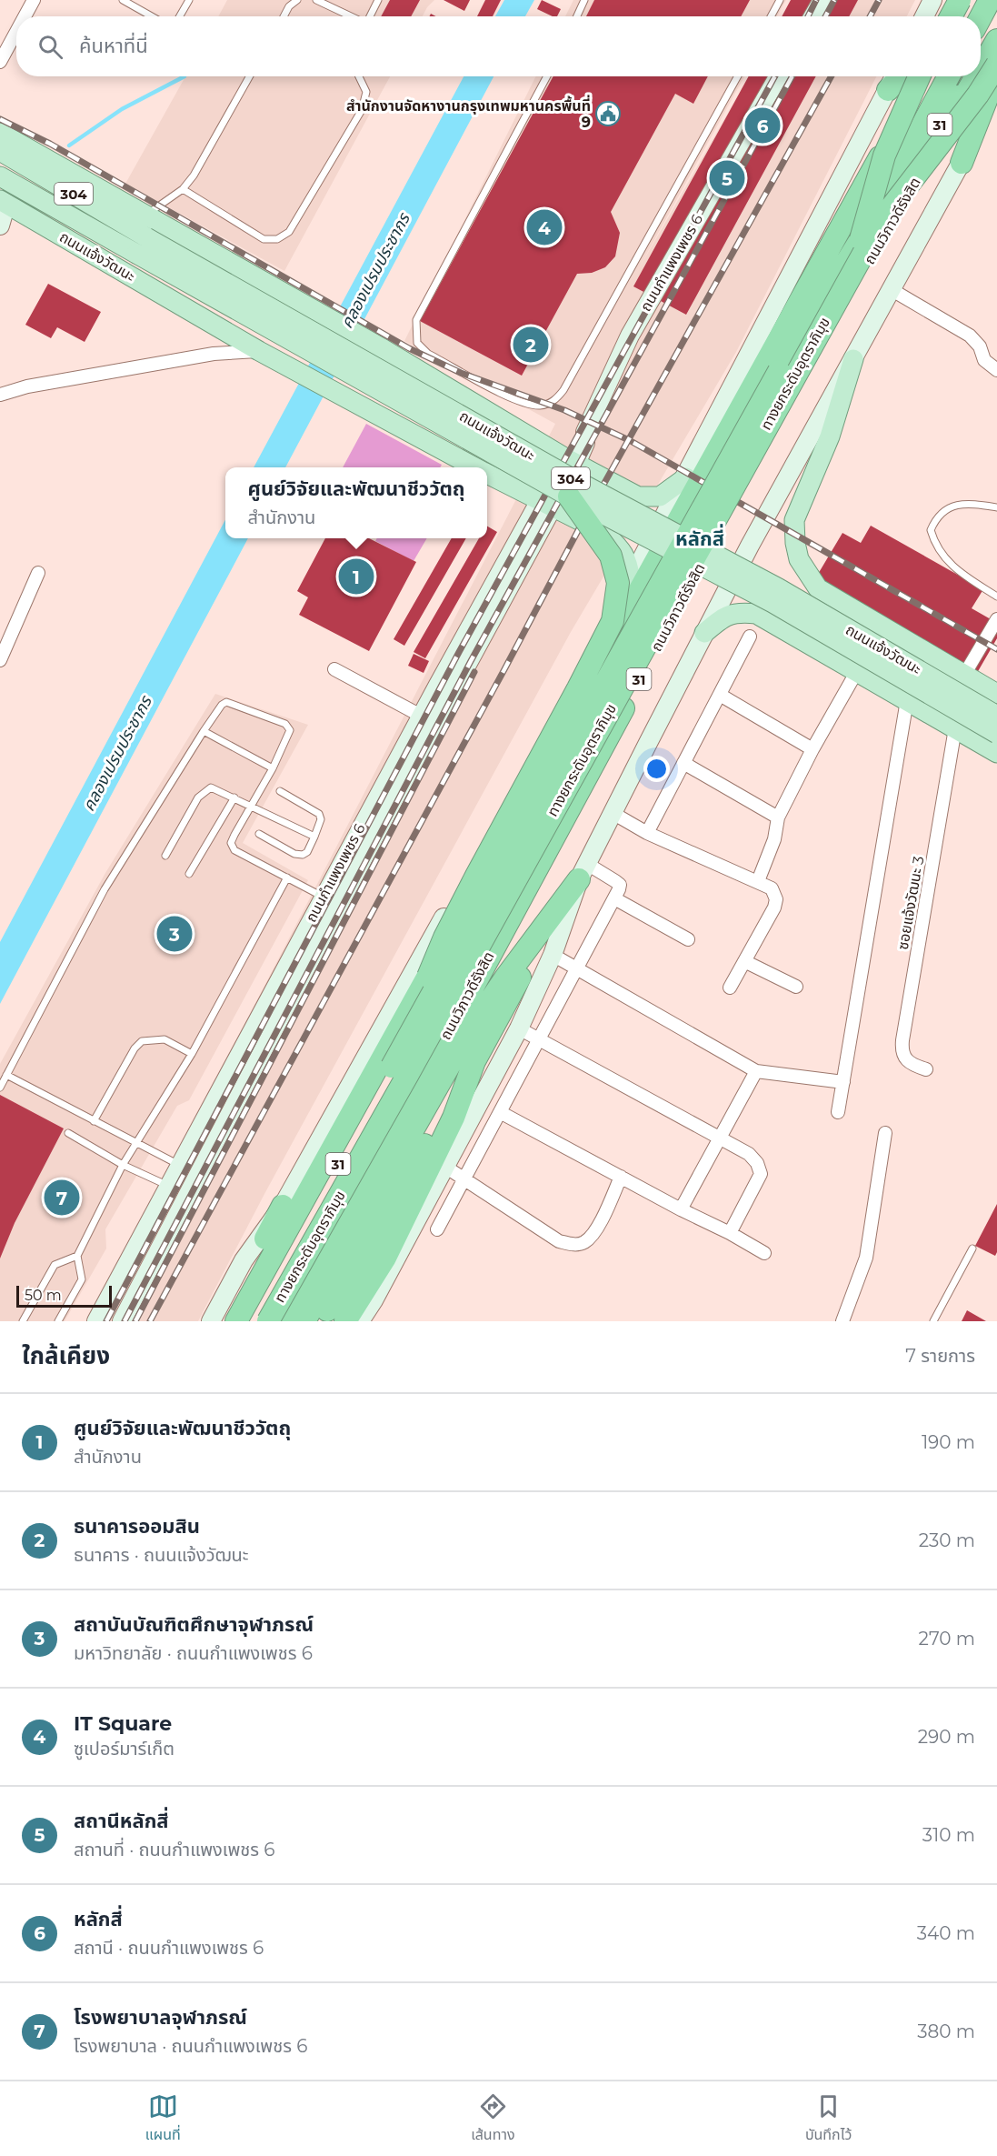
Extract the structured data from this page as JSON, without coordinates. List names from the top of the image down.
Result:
{
  "streets": {
    "highway": ["31", "ถนนวิภาวดีรังสิต", "ทางยกระดับอุตราภิมุข"],
    "main road": ["304", "ถนนแจ้งวัฒนะ", "ถนนกำแพงเพชร 6"],
    "street": ["ซอยแจ้งวัฒนะ 3"]
  },
  "crossings": [
    ["31", "ถนนแจ้งวัฒนะ"],
    ["ถนนแจ้งวัฒนะ", "ถนนกำแพงเพชร 6"]
  ],
  "districts": ["หลักสี่"],
  "water": ["คลองเปรมประชากร"],
  "places": {
    "public building": ["สำนักงานจัดหางานกรุงเทพมหานครพื้นที่ 9"]
  },
  "scale_bar": "50 m",
  "page": {
    "search": "ค้นหาที่นี่",
    "pins": [
      "6",
      "5",
      "4",
      "2",
      "1",
      "3",
      "7"
    ],
    "popup": ["ศูนย์วิจัยและพัฒนาชีววัตถุ", "สำนักงาน"],
    "scale": "50 m",
    "heading": ["ใกล้เคียง", "7 รายการ"],
    "list": [
      {
        "mark": "1",
        "name": "ศูนย์วิจัยและพัฒนาชีววัตถุ",
        "note": "สำนักงาน",
        "value": "190 m"
      },
      {
        "mark": "2",
        "name": "ธนาคารออมสิน",
        "note": "ธนาคาร · ถนนแจ้งวัฒนะ",
        "value": "230 m"
      },
      {
        "mark": "3",
        "name": "สถาบันบัณฑิตศึกษาจุฬาภรณ์",
        "note": "มหาวิทยาลัย · ถนนกำแพงเพชร 6",
        "value": "270 m"
      },
      {
        "mark": "4",
        "name": "IT Square",
        "note": "ซูเปอร์มาร์เก็ต",
        "value": "290 m"
      },
      {
        "mark": "5",
        "name": "สถานีหลักสี่",
        "note": "สถานที่ · ถนนกำแพงเพชร 6",
        "value": "310 m"
      },
      {
        "mark": "6",
        "name": "หลักสี่",
        "note": "สถานี · ถนนกำแพงเพชร 6",
        "value": "340 m"
      },
      {
        "mark": "7",
        "name": "โรงพยาบาลจุฬาภรณ์",
        "note": "โรงพยาบาล · ถนนกำแพงเพชร 6",
        "value": "380 m"
      }
    ],
    "nav": ["แผนที่", "เส้นทาง", "บันทึกไว้"]
  }
}
